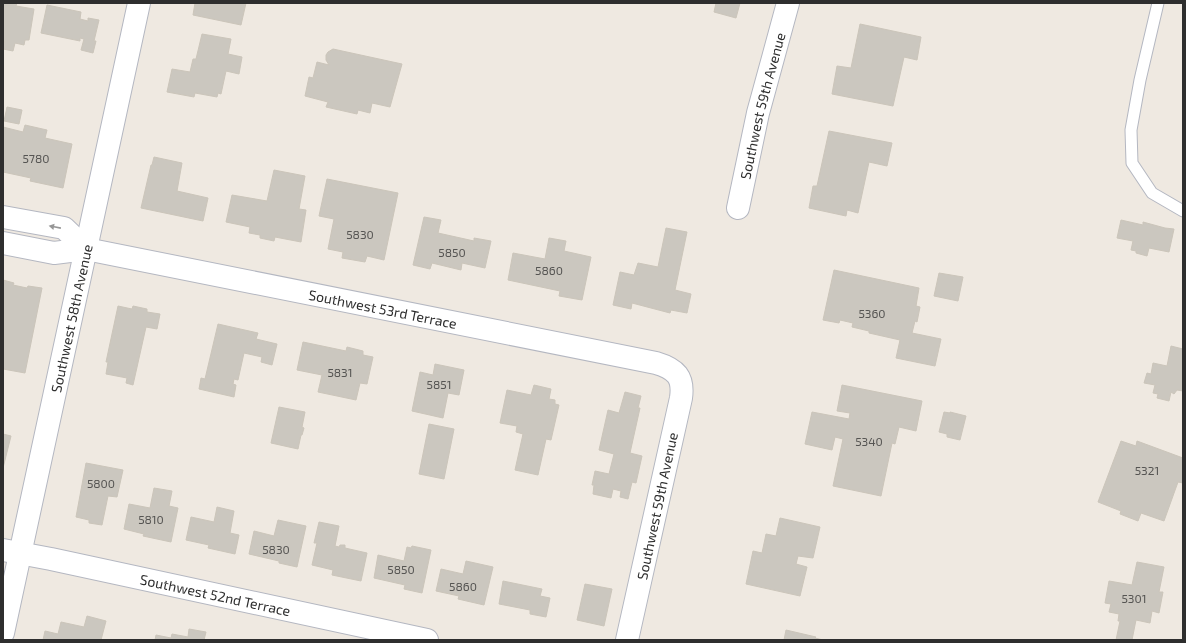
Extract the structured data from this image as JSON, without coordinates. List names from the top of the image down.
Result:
{
  "streets": {
    "street": [
      "Southwest 59th Avenue",
      "Southwest 53rd Terrace",
      "Southwest 58th Avenue",
      "Southwest 52nd Terrace"
    ]
  },
  "crossings": [
    ["Southwest 59th Avenue", "Southwest 53rd Terrace"],
    ["Southwest 53rd Terrace", "Southwest 58th Avenue"],
    ["Southwest 58th Avenue", "Southwest 52nd Terrace"]
  ],
  "house_numbers": [
    "5780",
    "5830",
    "5850",
    "5860",
    "5360",
    "5831",
    "5851",
    "5340",
    "5321",
    "5800",
    "5810",
    "5830",
    "5850",
    "5860",
    "5301"
  ]
}
